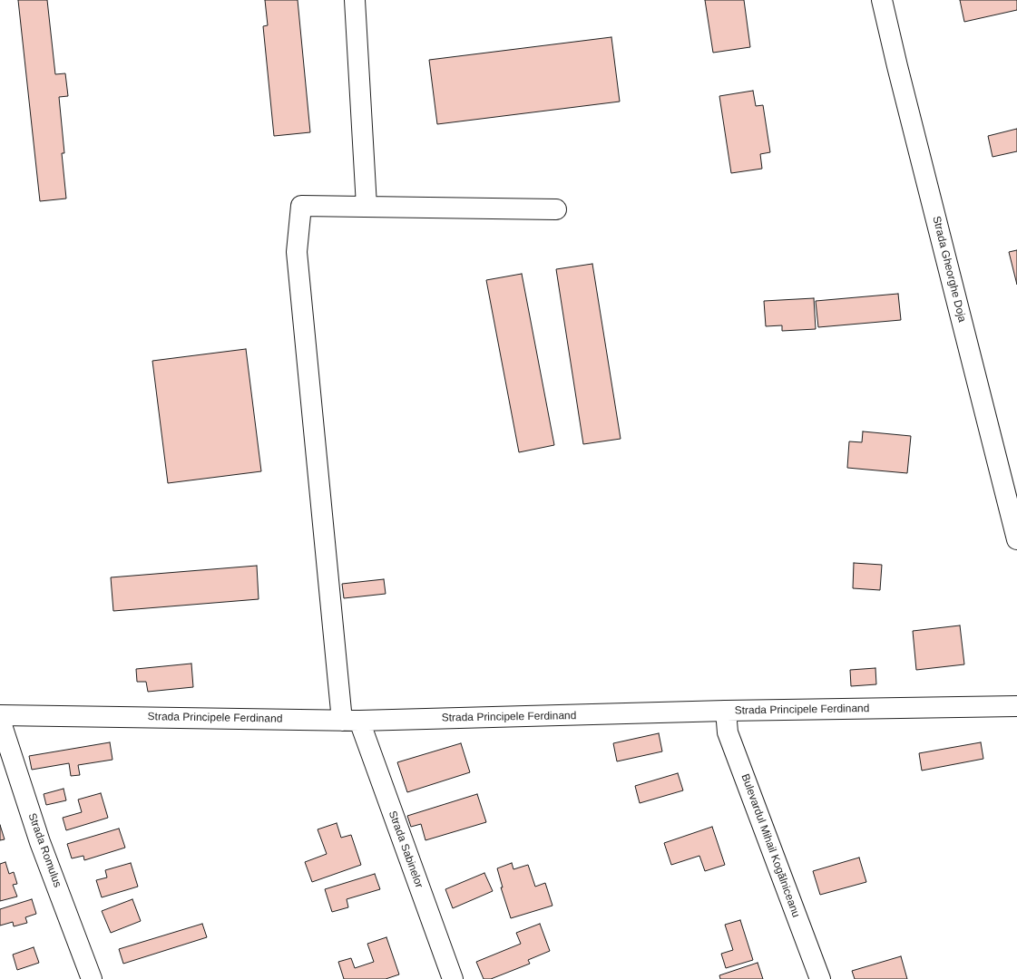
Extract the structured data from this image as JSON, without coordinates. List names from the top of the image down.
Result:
{
  "streets": {
    "street": [
      "Strada Gheorghe Doja",
      "Strada Principele Ferdinand",
      "Bulevardul Mihail Kogălniceanu",
      "Strada Sabinelor",
      "Strada Romulus"
    ]
  },
  "crossings": [
    ["Strada Principele Ferdinand", "Bulevardul Mihail Kogălniceanu"],
    ["Strada Principele Ferdinand", "Strada Sabinelor"]
  ]
}
